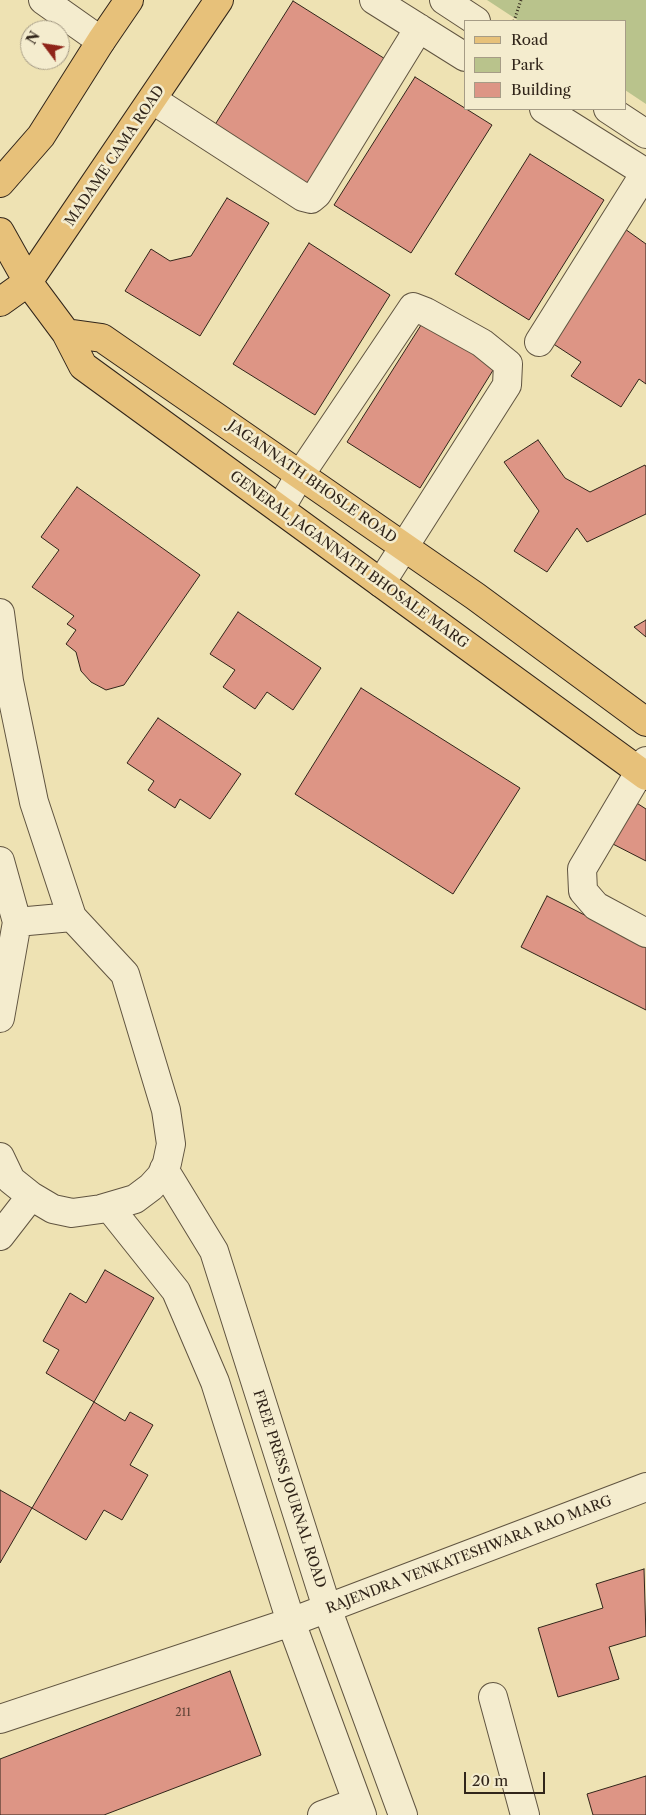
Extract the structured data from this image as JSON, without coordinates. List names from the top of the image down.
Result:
{
  "streets": {
    "main road": ["MADAME CAMA ROAD", "JAGANNATH BHOSLE ROAD", "GENERAL JAGANNATH BHOSALE MARG"],
    "street": ["FREE PRESS JOURNAL ROAD", "RAJENDRA VENKATESHWARA RAO MARG"]
  },
  "crossings": [
    ["JAGANNATH BHOSLE ROAD", "GENERAL JAGANNATH BHOSALE MARG"],
    ["FREE PRESS JOURNAL ROAD", "RAJENDRA VENKATESHWARA RAO MARG"]
  ],
  "house_numbers": ["211"],
  "legend": ["Road", "Park", "Building"],
  "scale_bar": "20 m",
  "north": "top left"
}
